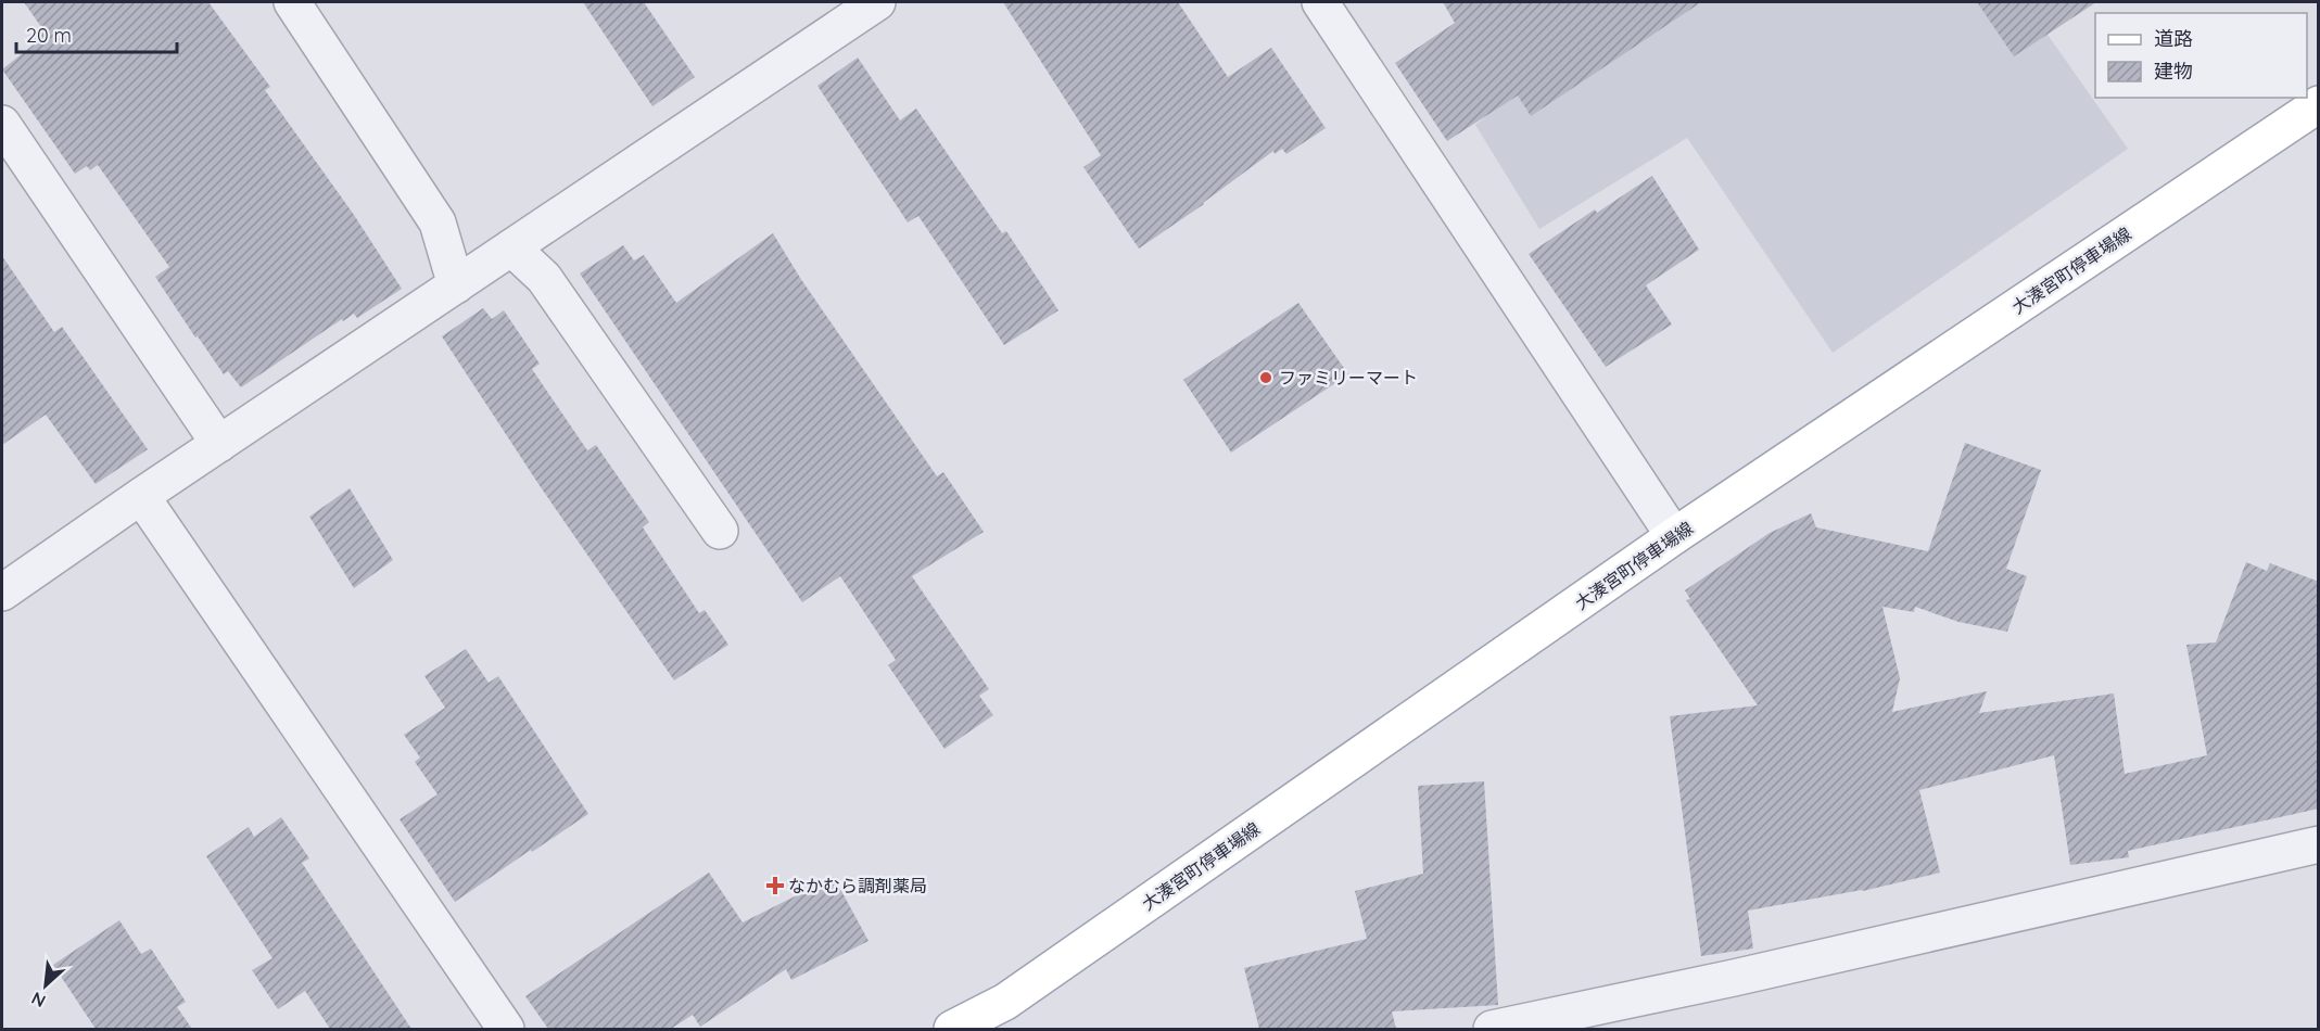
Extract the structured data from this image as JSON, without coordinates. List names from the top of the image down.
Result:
{
  "streets": {
    "main road": ["大湊宮町停車場線"]
  },
  "places": {
    "other": ["ファミリーマート"],
    "health": ["なかむら調剤薬局"]
  },
  "legend": ["道路", "建物"],
  "scale_bar": "20 m",
  "north": "bottom left"
}
